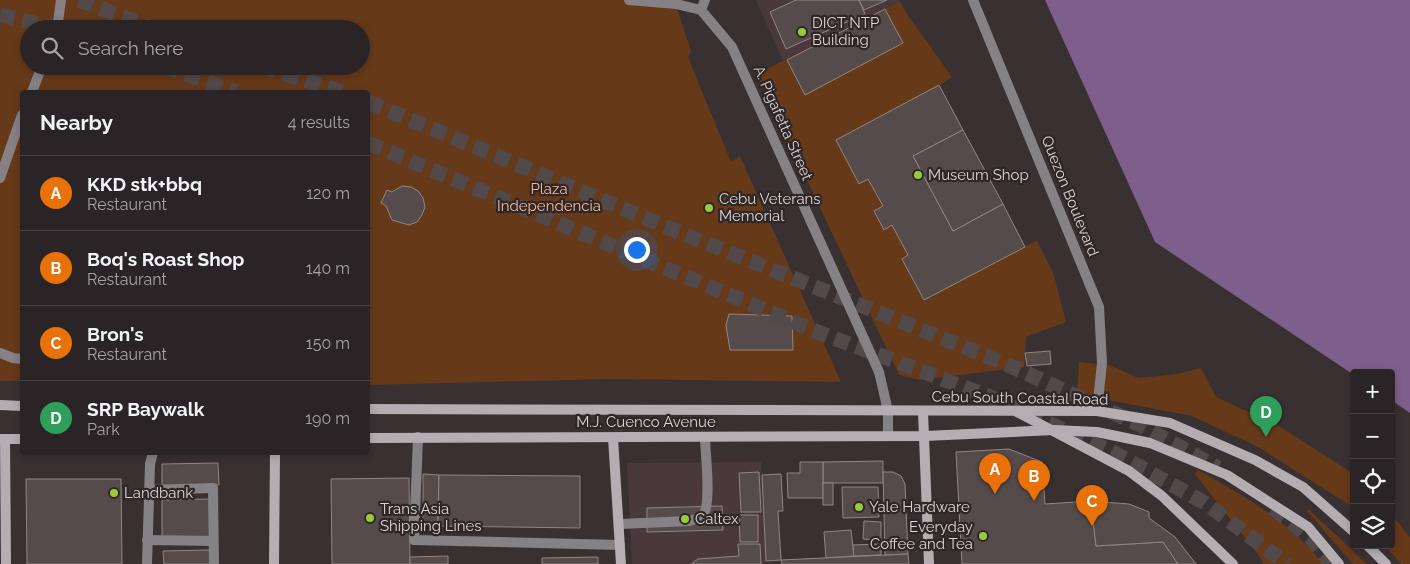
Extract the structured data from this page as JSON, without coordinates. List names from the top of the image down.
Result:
{
  "streets": {
    "main road": ["Cebu South Coastal Road", "M.J. Cuenco Avenue"],
    "street": ["A. Pigafetta Street", "Quezon Boulevard"]
  },
  "crossings": [
    ["A. Pigafetta Street", "M.J. Cuenco Avenue"],
    ["Quezon Boulevard", "Cebu South Coastal Road"],
    ["Cebu South Coastal Road", "M.J. Cuenco Avenue"]
  ],
  "parks": ["Plaza Independencia"],
  "places": [
    "DICT NTP Building",
    "Museum Shop",
    "Cebu Veterans Memorial",
    "Landbank",
    "Yale Hardware",
    "Trans Asia Shipping Lines",
    "Caltex",
    "Everyday Coffee and Tea"
  ],
  "page": {
    "search": "Search here",
    "heading": ["Nearby", "4 results"],
    "list": [
      {
        "mark": "A",
        "name": "KKD stk+bbq",
        "note": "Restaurant",
        "value": "120 m"
      },
      {
        "mark": "B",
        "name": "Boq's Roast Shop",
        "note": "Restaurant",
        "value": "140 m"
      },
      {
        "mark": "C",
        "name": "Bron's",
        "note": "Restaurant",
        "value": "150 m"
      },
      {
        "mark": "D",
        "name": "SRP Baywalk",
        "note": "Park",
        "value": "190 m"
      }
    ],
    "map_buttons": ["+", "−"],
    "pins": [
      "D",
      "A",
      "B",
      "C"
    ]
  }
}
